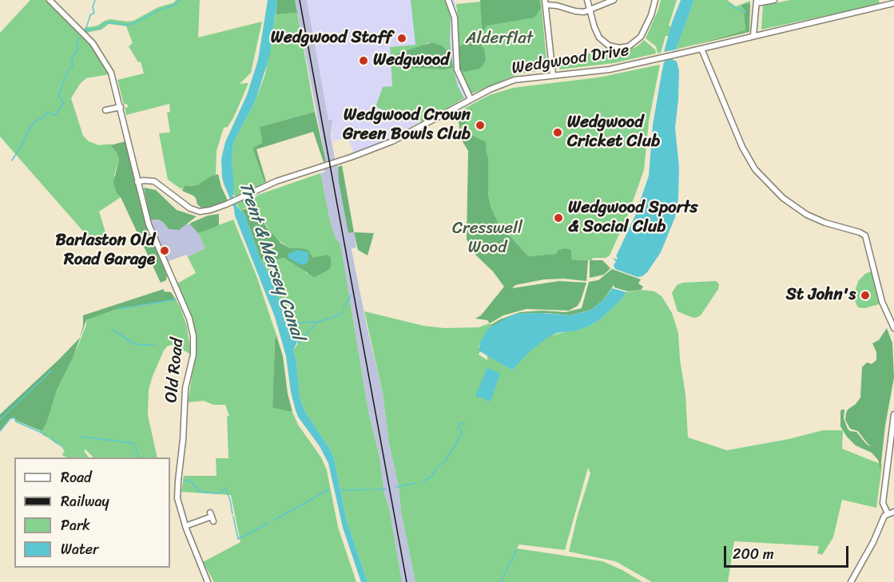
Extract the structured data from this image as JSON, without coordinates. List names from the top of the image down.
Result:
{
  "streets": {
    "street": ["Wedgwood Drive", "Old Road"]
  },
  "crossings": [
    ["Wedgwood Drive", "Old Road"]
  ],
  "water": ["Trent & Mersey Canal"],
  "parks": ["Alderflat", "Cresswell Wood"],
  "places": [
    "Wedgwood Staff",
    "Wedgwood",
    "Wedgwood Crown Green Bowls Club",
    "Wedgwood Cricket Club",
    "Wedgwood Sports & Social Club",
    "Barlaston Old Road Garage",
    "St John's"
  ],
  "legend": [
    "Road",
    "Railway",
    "Park",
    "Water"
  ],
  "scale_bar": "200 m"
}
